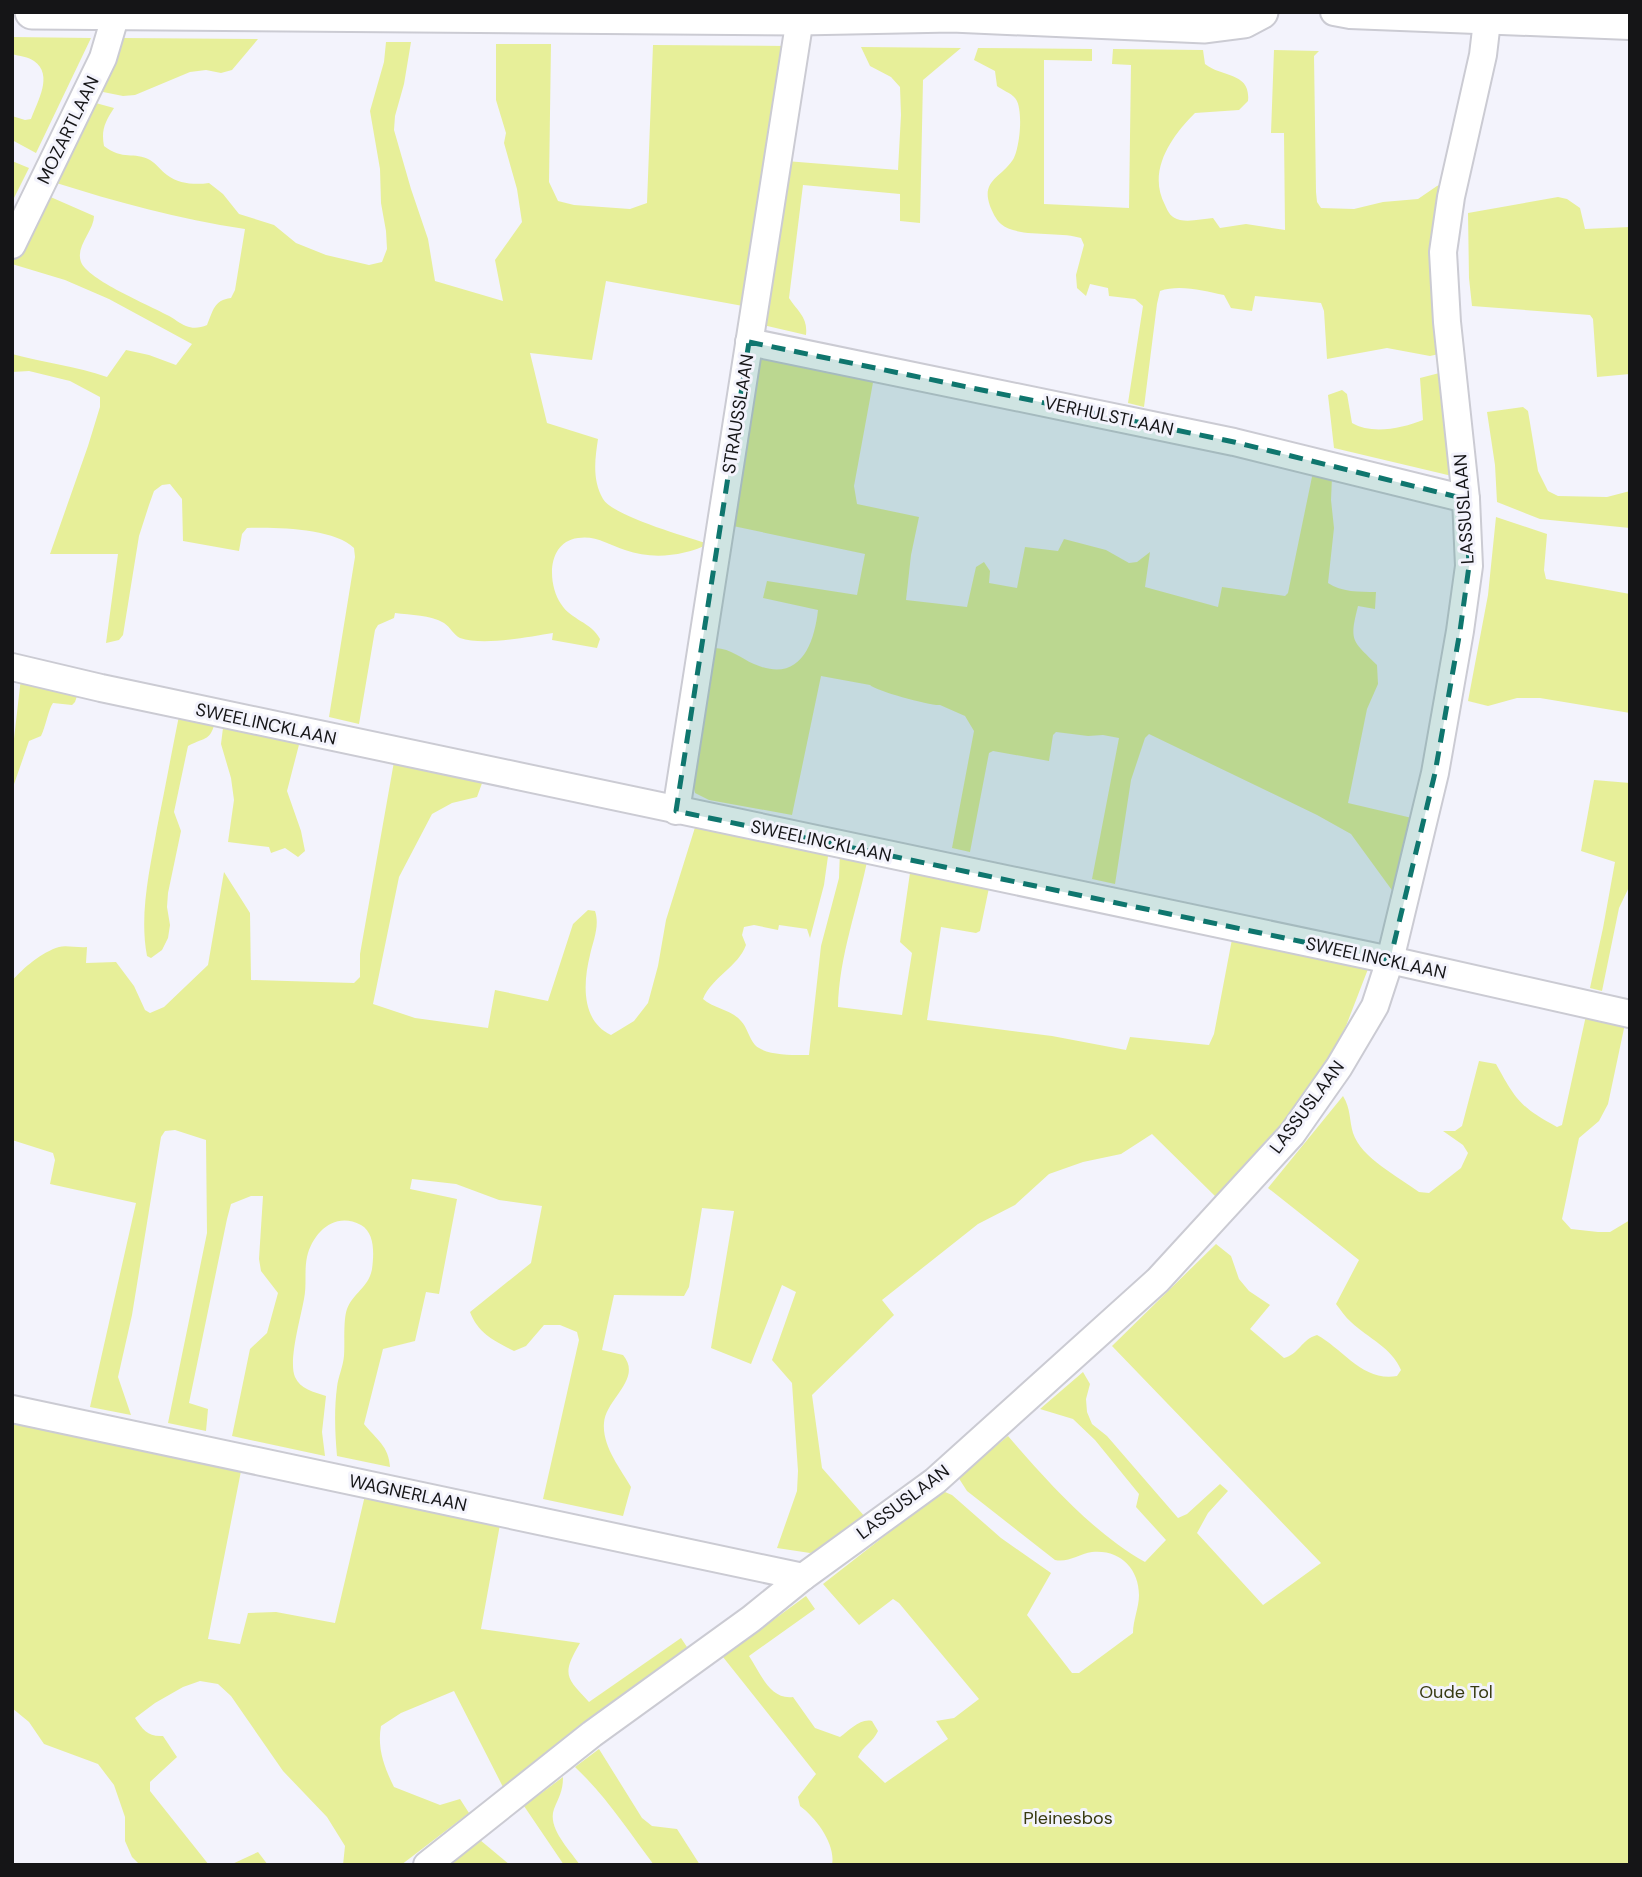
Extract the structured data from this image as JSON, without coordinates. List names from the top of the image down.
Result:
{
  "streets": {
    "street": [
      "MOZARTLAAN",
      "STRAUSSLAAN",
      "VERHULSTLAAN",
      "LASSUSLAAN",
      "SWEELINCKLAAN",
      "WAGNERLAAN"
    ]
  },
  "crossings": [
    ["STRAUSSLAAN", "VERHULSTLAAN"],
    ["STRAUSSLAAN", "SWEELINCKLAAN"],
    ["VERHULSTLAAN", "LASSUSLAAN"],
    ["LASSUSLAAN", "SWEELINCKLAAN"],
    ["LASSUSLAAN", "WAGNERLAAN"]
  ],
  "parks": ["Oude Tol", "Pleinesbos"]
}
